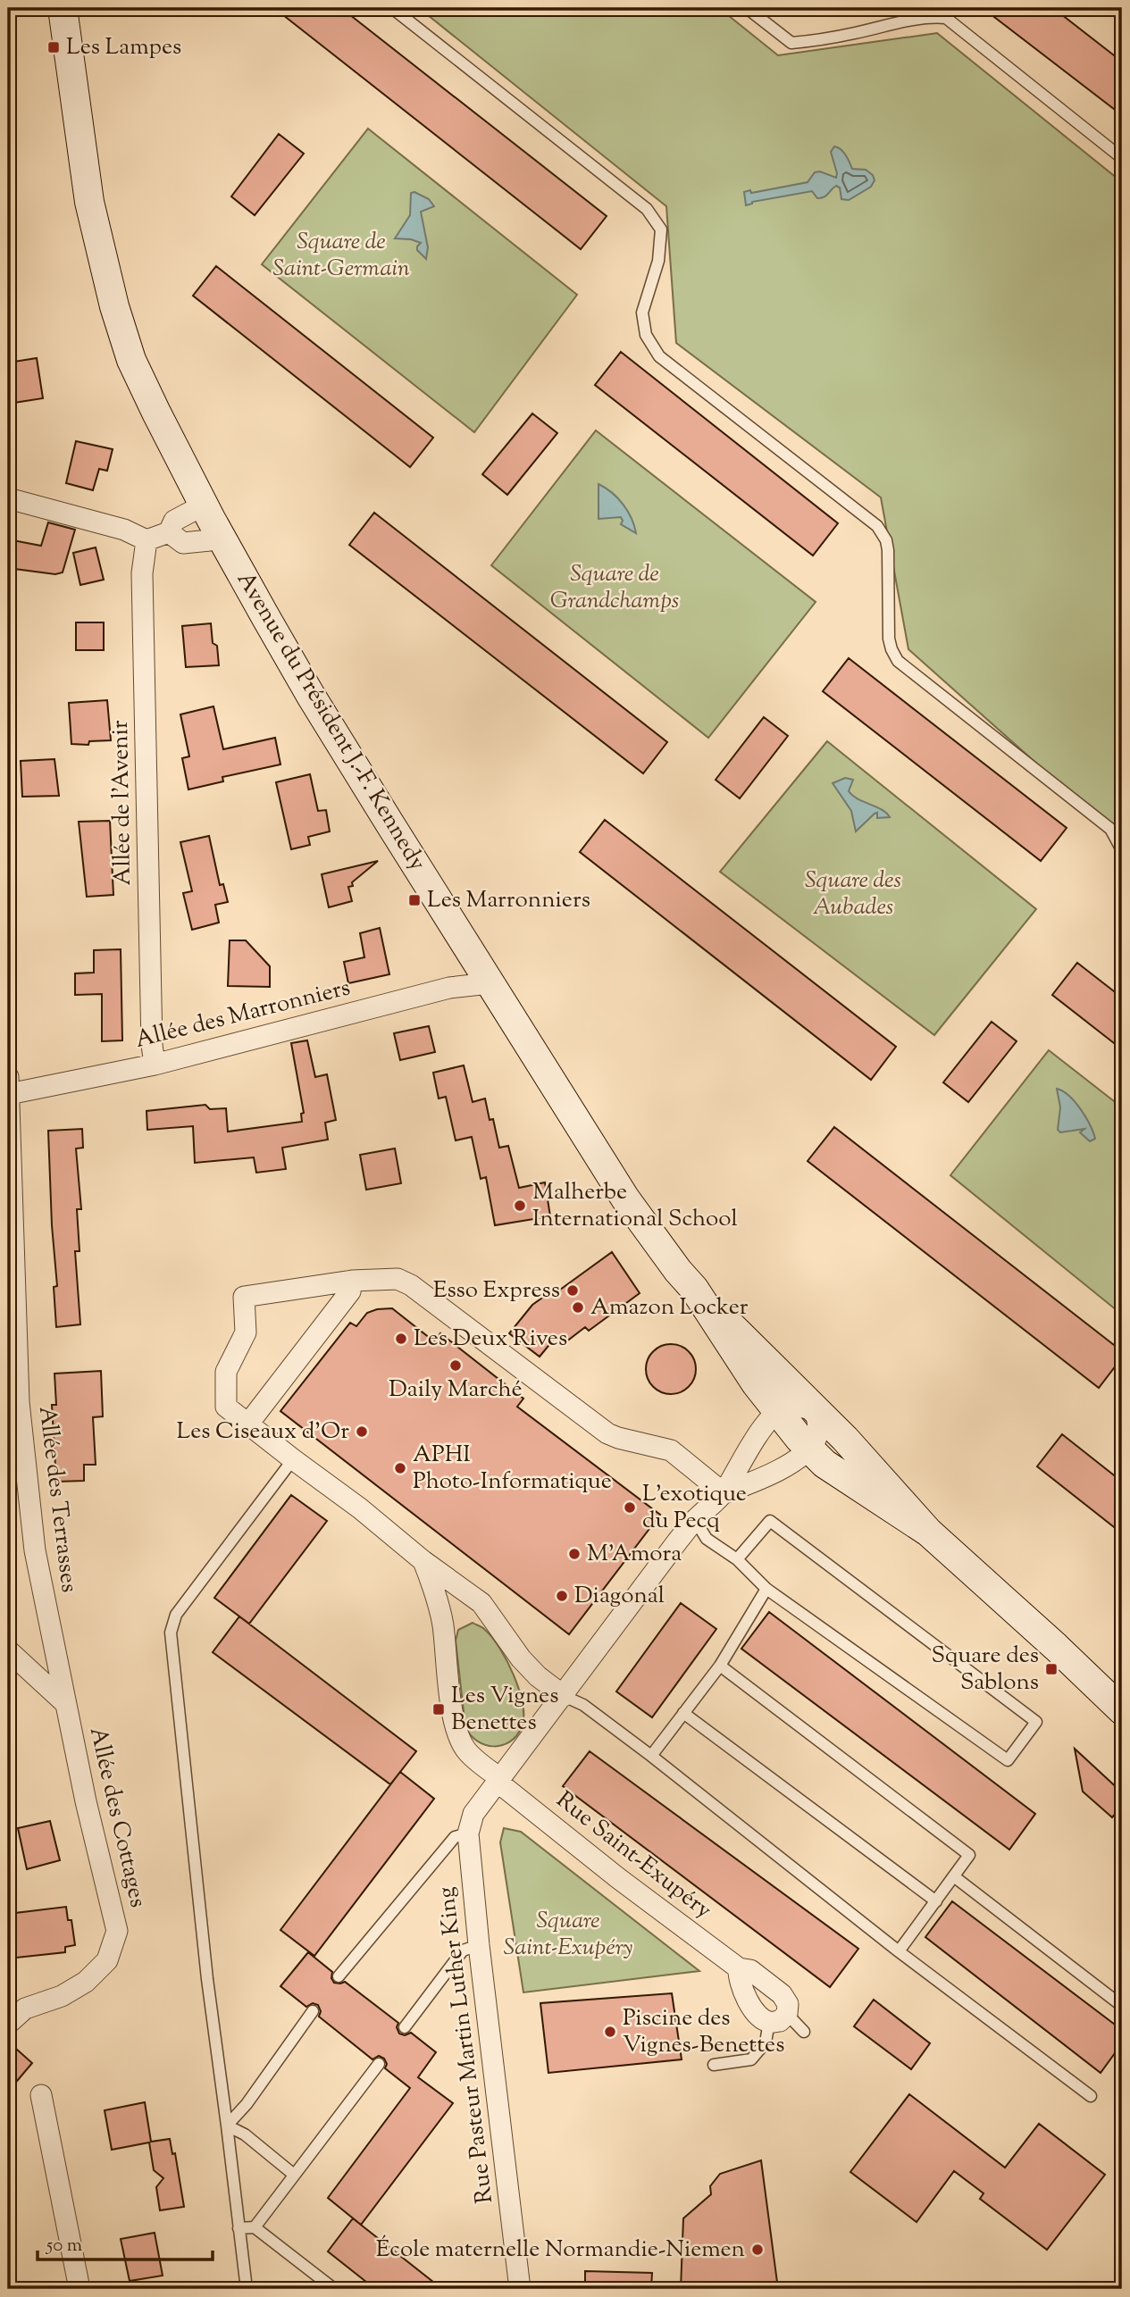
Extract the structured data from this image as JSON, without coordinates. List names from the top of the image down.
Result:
{
  "streets": {
    "main road": ["Avenue du Président J.-F. Kennedy"],
    "street": [
      "Allée de l'Avenir",
      "Allée des Marronniers",
      "Allée des Terrasses",
      "Allée des Cottages",
      "Rue Saint-Exupéry",
      "Rue Pasteur Martin Luther King"
    ]
  },
  "crossings": [
    ["Avenue du Président J.-F. Kennedy", "Allée des Marronniers"],
    ["Allée de l'Avenir", "Allée des Marronniers"],
    ["Allée des Marronniers", "Allée des Terrasses"],
    ["Allée des Terrasses", "Allée des Cottages"]
  ],
  "parks": [
    "Square de Saint-Germain",
    "Square de Grandchamps",
    "Square des Aubades",
    "Square Saint-Exupéry"
  ],
  "places": {
    "transit": [
      "Les Lampes",
      "Les Marronniers",
      "Square des Sablons",
      "Les Vignes Benettes"
    ],
    "other": [
      "Malherbe International School",
      "Esso Express",
      "Amazon Locker",
      "Les Deux Rives",
      "Daily Marché",
      "Les Ciseaux d'Or",
      "APHI Photo-Informatique",
      "L'exotique du Pecq",
      "M'Amora",
      "Diagonal",
      "Piscine des Vignes-Benettes",
      "École maternelle Normandie-Niemen"
    ]
  },
  "scale_bar": "50 m"
}
